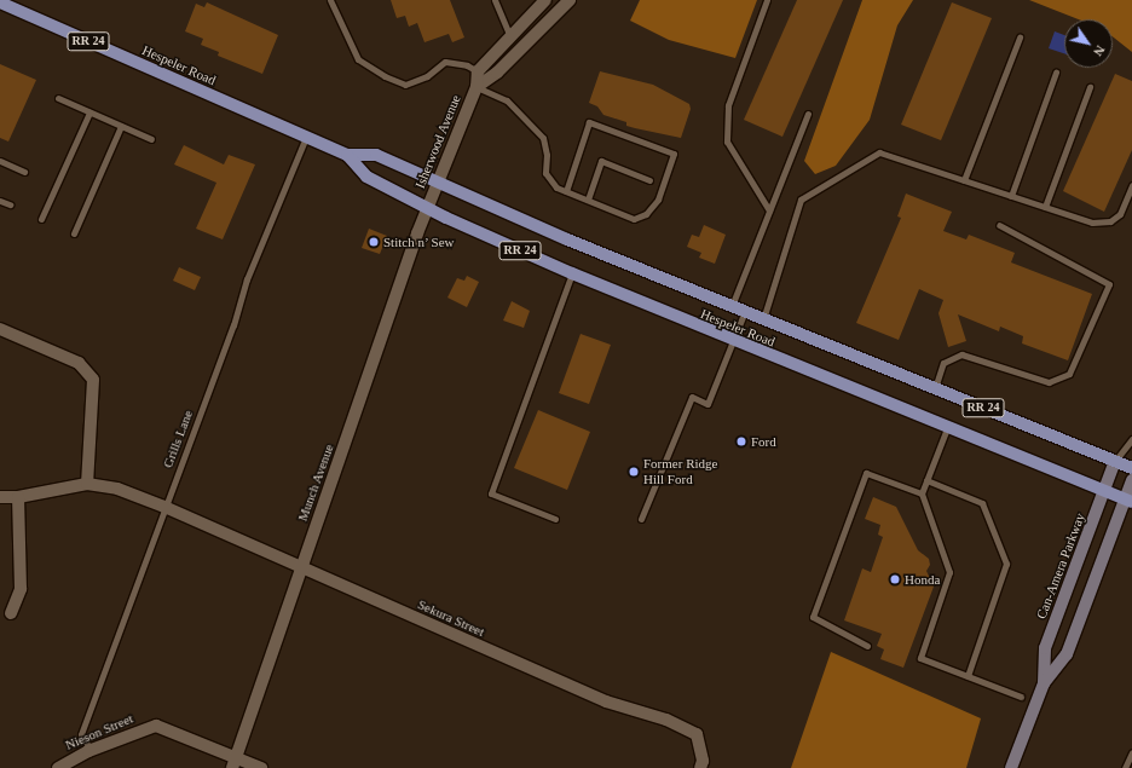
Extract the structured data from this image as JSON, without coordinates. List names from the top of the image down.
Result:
{
  "streets": {
    "main road": ["RR 24", "Hespeler Road", "Can-Amera Parkway"],
    "street": [
      "Isherwood Avenue",
      "Munch Avenue",
      "Sekura Street",
      "Nieson Street"
    ],
    "lane": ["Grills Lane"]
  },
  "crossings": [
    ["Hespeler Road", "Isherwood Avenue"],
    ["Hespeler Road", "Grills Lane"],
    ["Hespeler Road", "Munch Avenue"],
    ["Hespeler Road", "Can-Amera Parkway"],
    ["Isherwood Avenue", "Munch Avenue"],
    ["Grills Lane", "Sekura Street"],
    ["Grills Lane", "Nieson Street"],
    ["Munch Avenue", "Sekura Street"],
    ["Munch Avenue", "Nieson Street"]
  ],
  "places": [
    "Stitch n’ Sew",
    "Ford",
    "Former Ridge Hill Ford",
    "Honda"
  ],
  "north": "bottom right"
}
